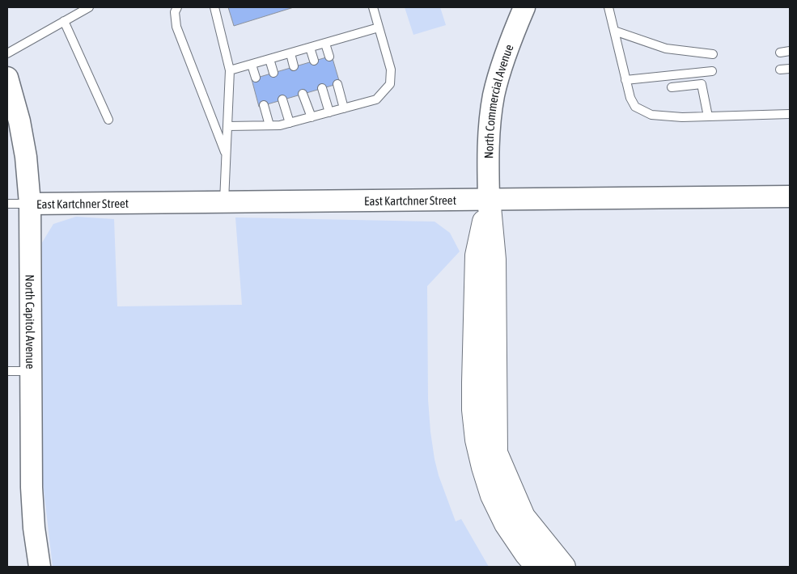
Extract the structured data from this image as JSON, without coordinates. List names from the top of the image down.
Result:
{
  "streets": {
    "street": ["North Commercial Avenue", "East Kartchner Street", "North Capitol Avenue"]
  },
  "crossings": [
    ["North Commercial Avenue", "East Kartchner Street"],
    ["East Kartchner Street", "North Capitol Avenue"]
  ]
}
